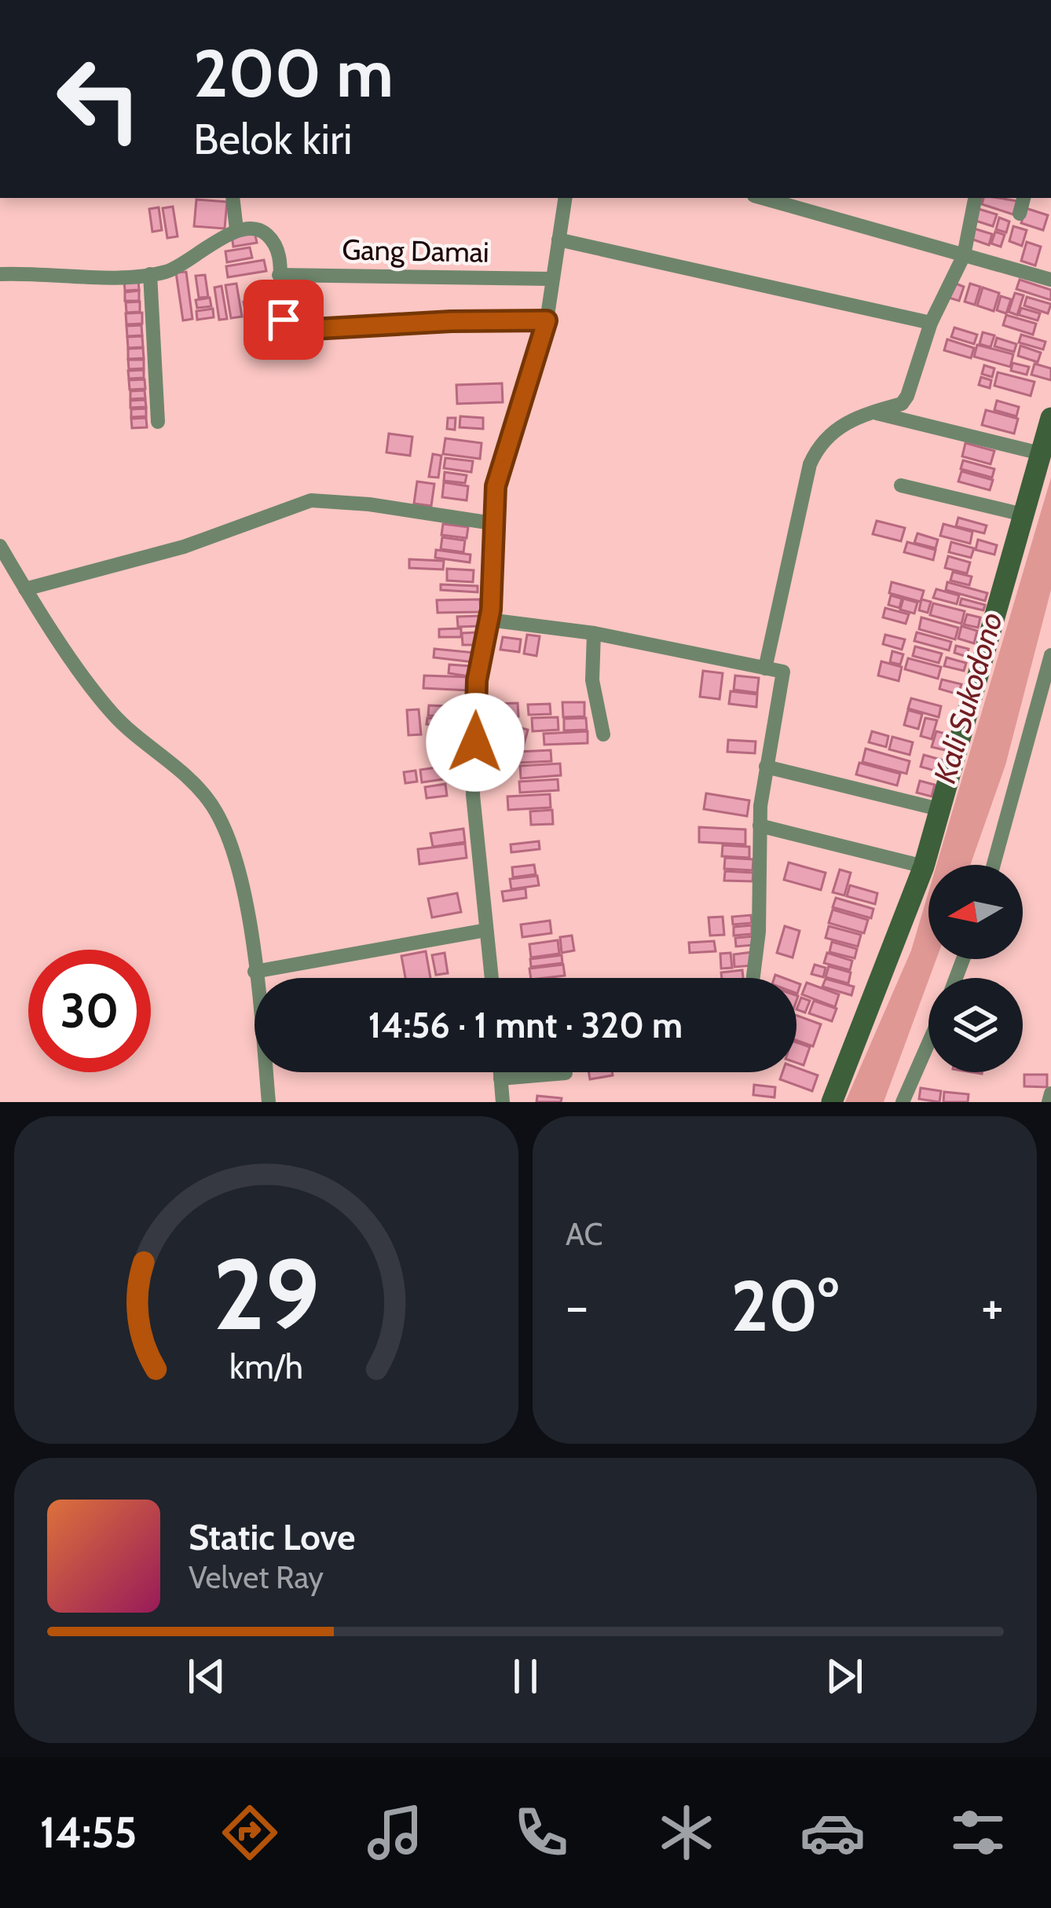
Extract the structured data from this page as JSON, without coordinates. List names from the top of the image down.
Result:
{
  "streets": {
    "street": ["Gang Damai"]
  },
  "water": ["Kali Sukodono"],
  "north": "left",
  "page": {
    "turn": ["200 m", "Belok kiri"],
    "limit": "30",
    "trip": "14:56 · 1 mnt · 320 m",
    "tile": "AC",
    "heat": ["−", "20°", "+"],
    "song": ["Static Love", "Velvet Ray"],
    "tabs": "14:55",
    "gauge": ["29", "km/h"]
  }
}
